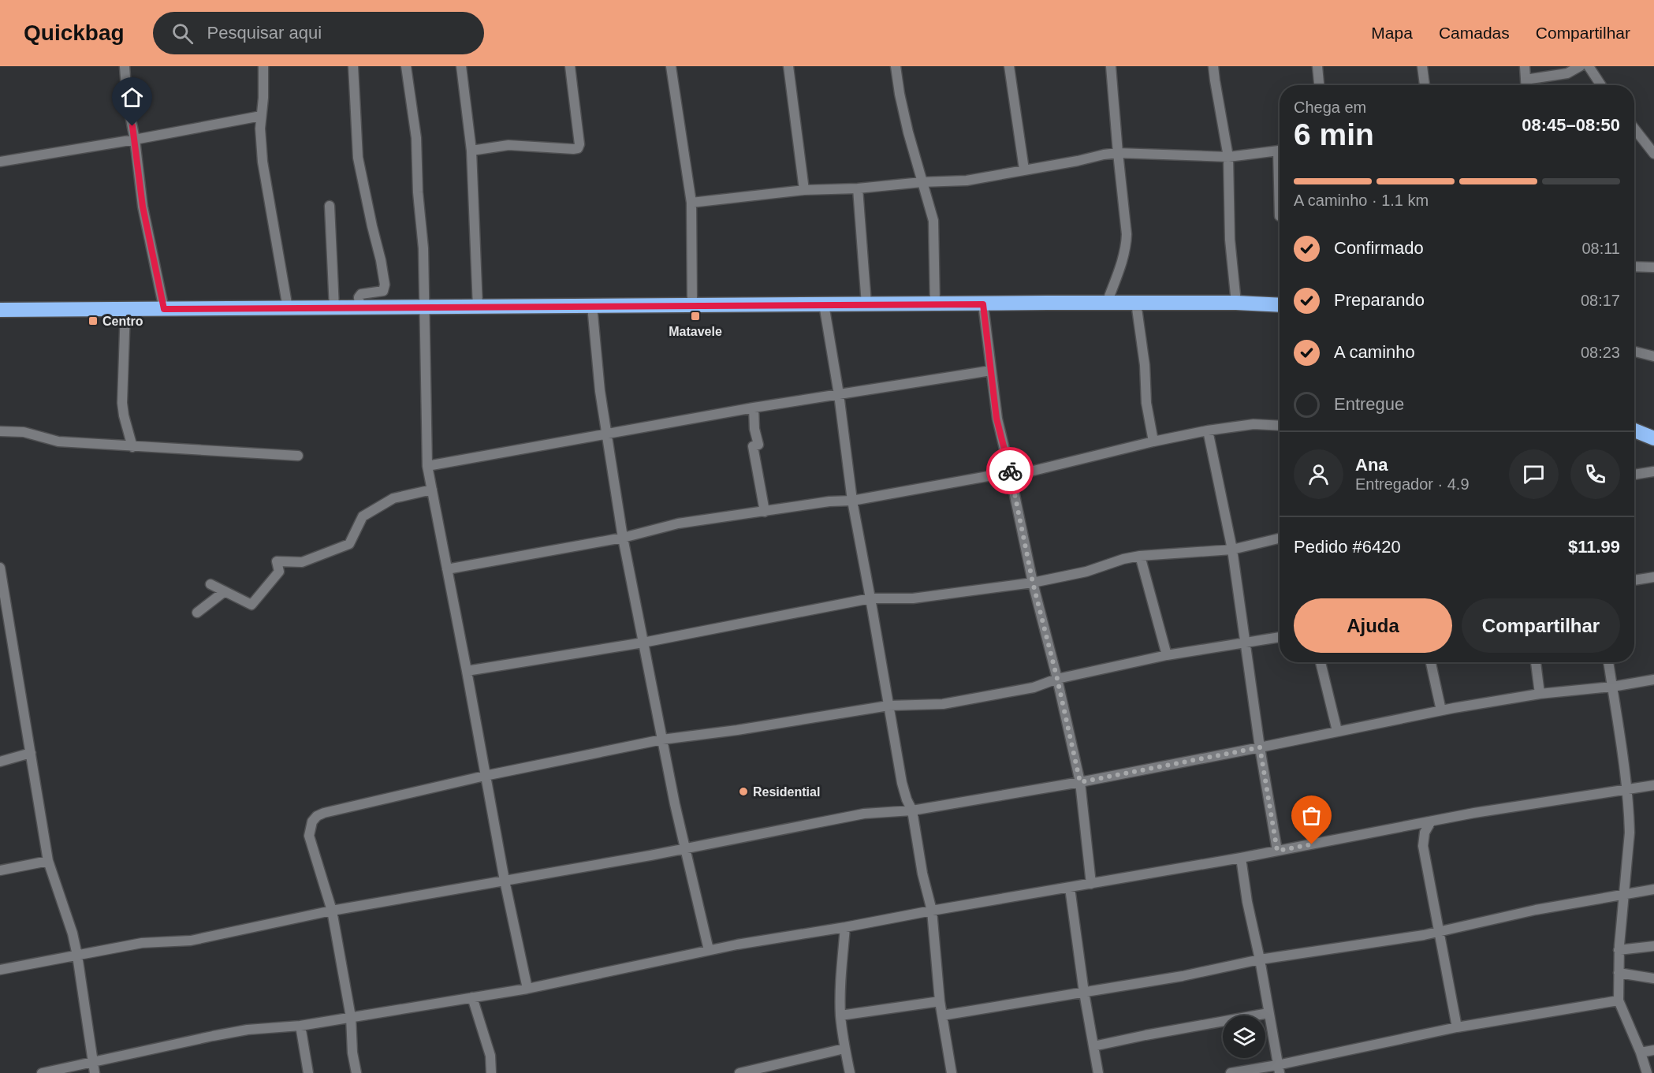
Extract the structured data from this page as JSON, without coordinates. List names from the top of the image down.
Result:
{
  "places": {
    "transit": ["Matavele", "Centro"],
    "other": ["Residential"]
  },
  "page": {
    "header": "Quickbag",
    "search": "Pesquisar aqui",
    "nav": ["Mapa", "Camadas", "Compartilhar"],
    "heading": ["6 min", "Chega em", "08:45–08:50"],
    "panel": [
      "Ana",
      "Entregador · 4.9",
      "Pedido #6420",
      "$11.99"
    ],
    "bar": "A caminho · 1.1 km",
    "list": [
      ["Confirmado", "08:11"],
      ["Preparando", "08:17"],
      ["A caminho", "08:23"],
      "Entregue"
    ],
    "buttons": ["Ajuda", "Compartilhar"]
  }
}
